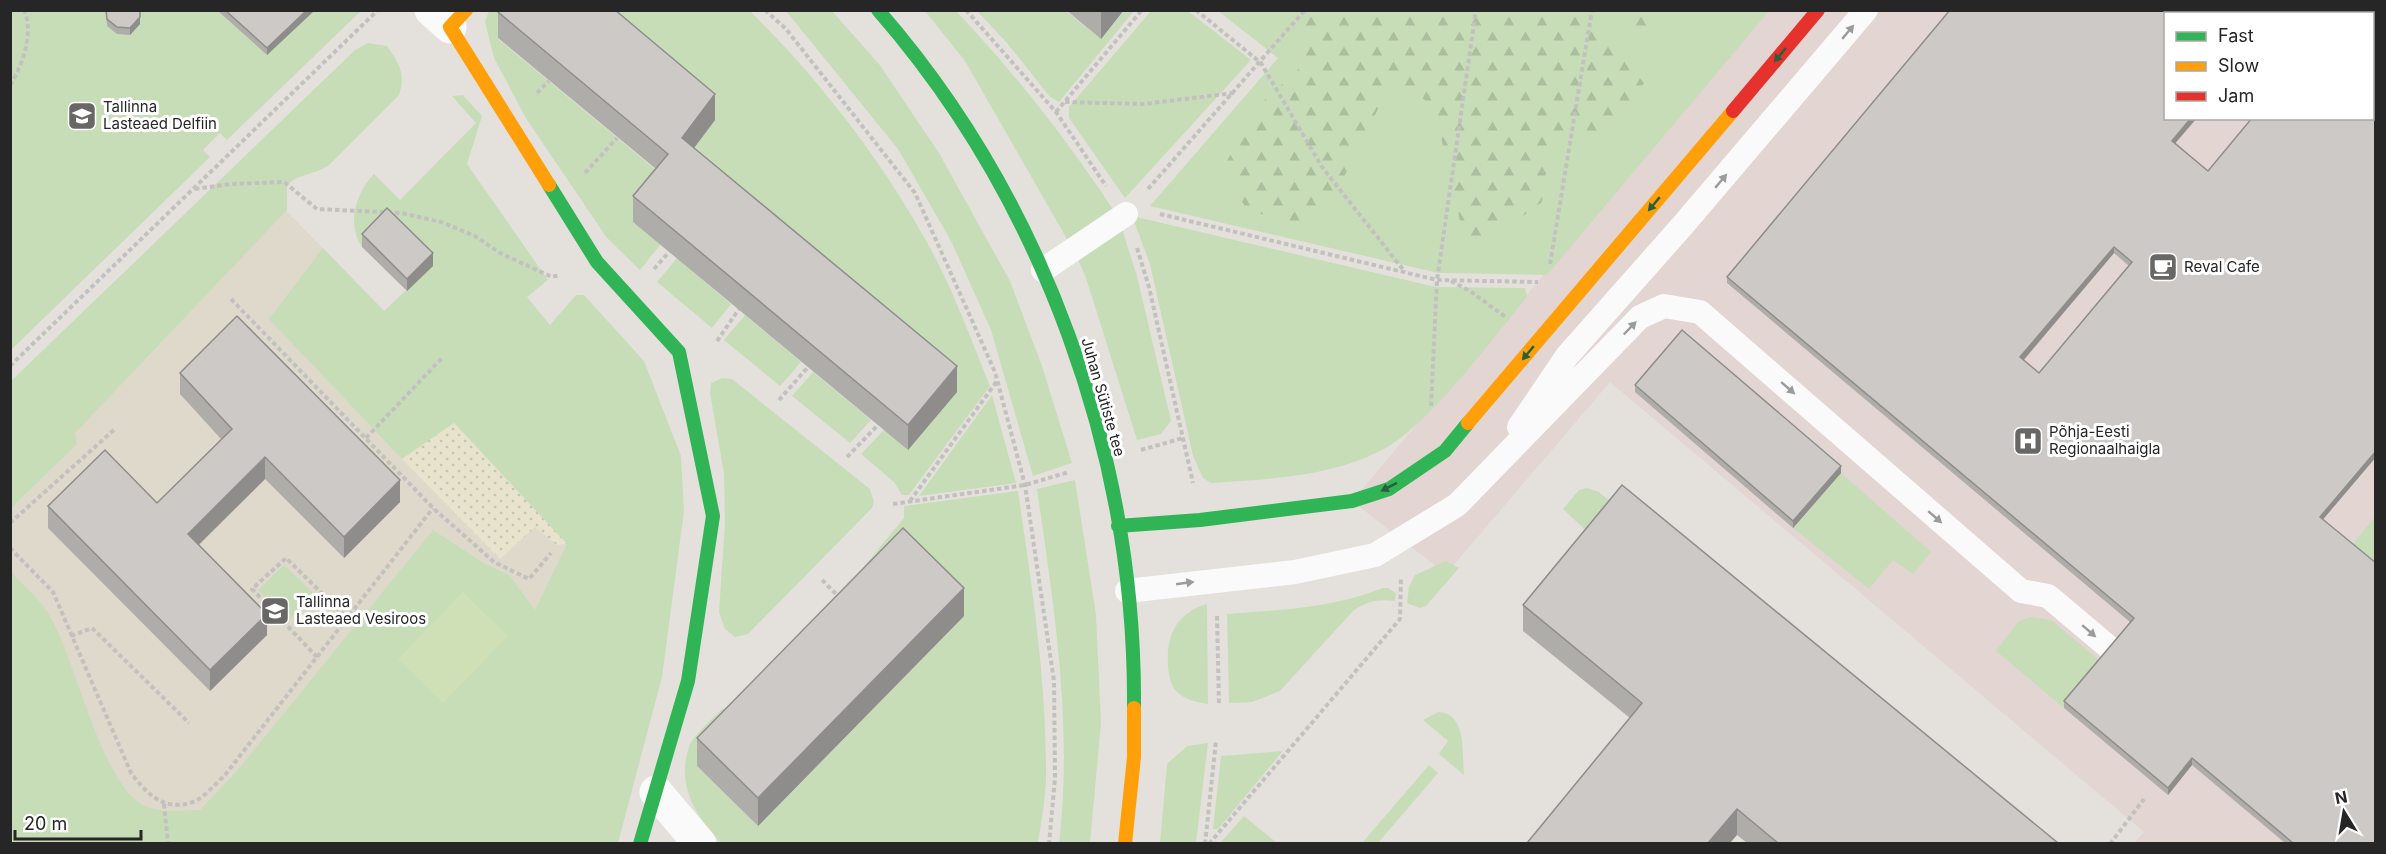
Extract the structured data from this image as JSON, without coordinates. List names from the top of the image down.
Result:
{
  "streets": {
    "street": ["Juhan Sütiste tee"]
  },
  "places": {
    "school or university": ["Tallinna Lasteaed Delfiin", "Tallinna Lasteaed Vesiroos"],
    "cafe": ["Reval Cafe"],
    "hospital": ["Põhja-Eesti Regionaalhaigla"]
  },
  "legend": ["Fast", "Slow", "Jam"],
  "scale_bar": "20 m",
  "north": "top"
}
